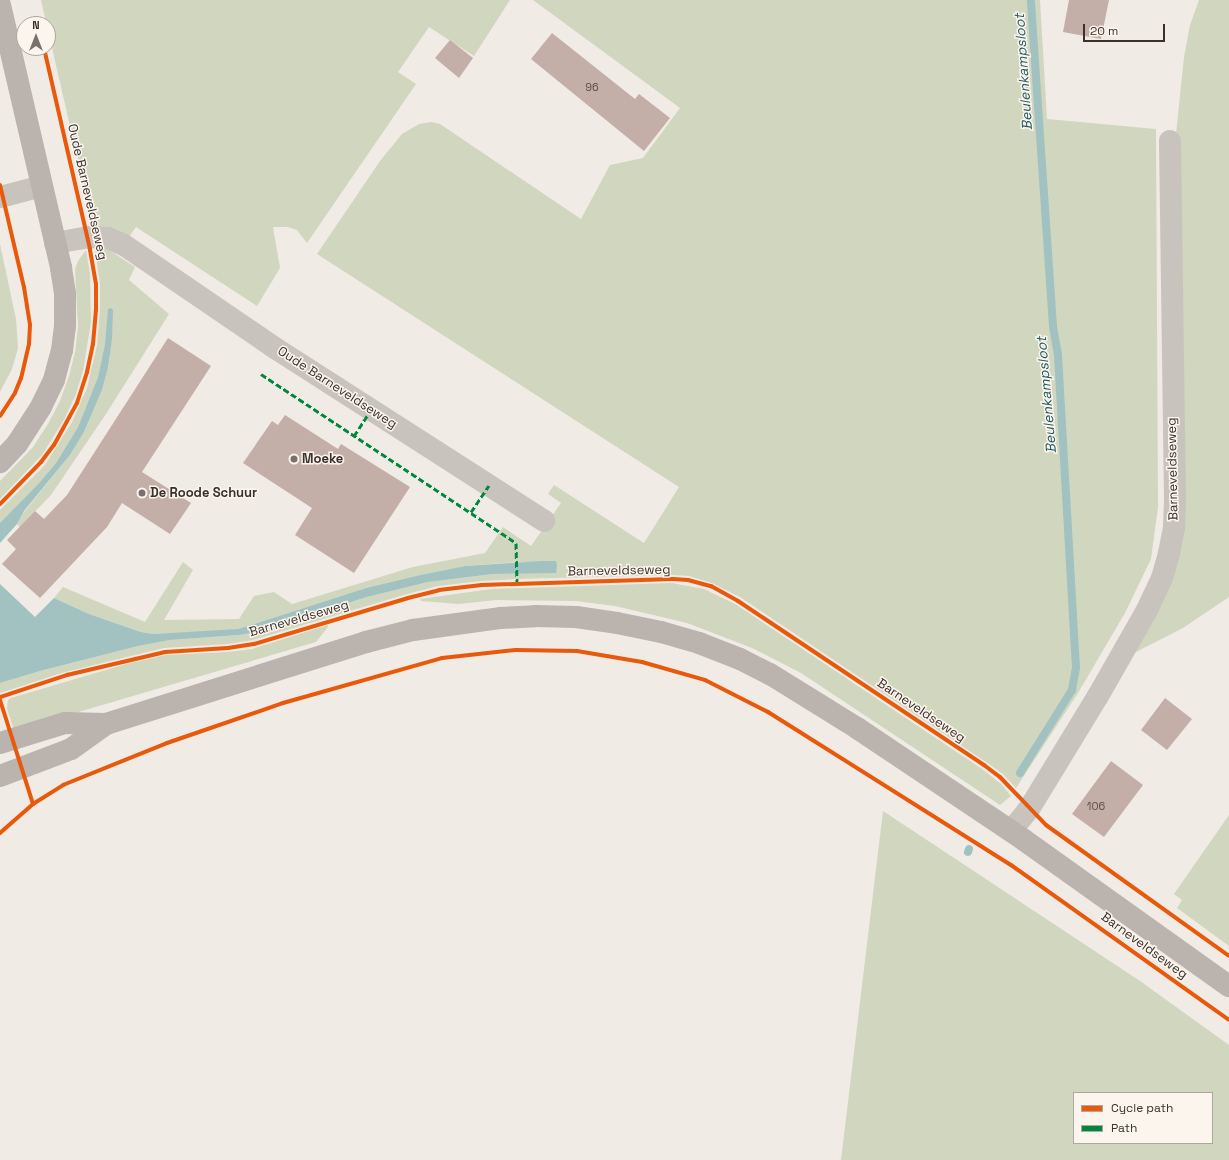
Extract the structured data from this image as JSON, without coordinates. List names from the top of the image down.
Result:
{
  "streets": {
    "main road": ["Barneveldseweg"],
    "street": ["Oude Barneveldseweg"]
  },
  "water": ["Beulenkampsloot"],
  "places": ["Moeke", "De Roode Schuur"],
  "house_numbers": ["96", "106"],
  "legend": ["Cycle path", "Path"],
  "scale_bar": "20 m",
  "north": "top"
}
